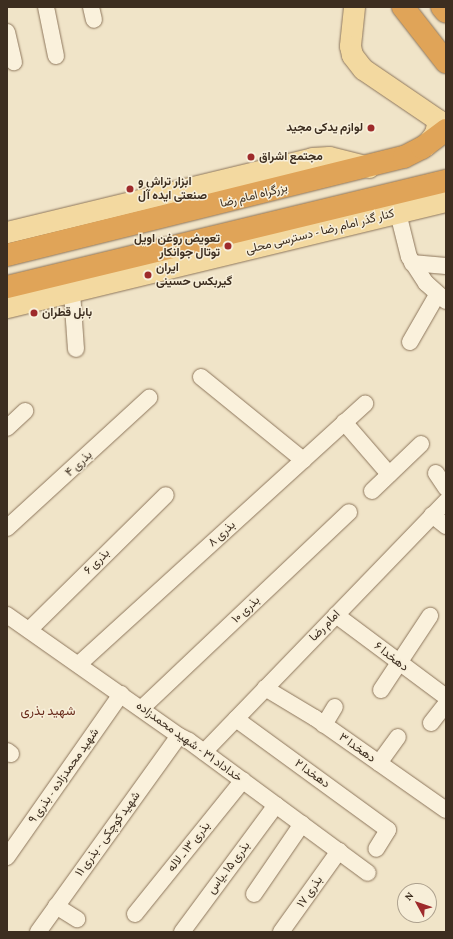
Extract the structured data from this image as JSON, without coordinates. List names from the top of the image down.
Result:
{
  "streets": {
    "highway": ["بزرگراه امام رضا"],
    "main road": ["کنار گذر امام رضا - دسترسی محلی"],
    "street": [
      "بذری ۴",
      "بذری ۸",
      "بذری ۶",
      "بذری ۱۰",
      "امام رضا",
      "دهخدا ۶",
      "خداداد ۳۱ - شهید محمدزاده",
      "دهخدا ۳",
      "دهخدا ۲",
      "شهید محمدزاده - بذری ۹",
      "شهید کوچکی - بذری ۱۱",
      "بذری ۱۳ ـ لاله",
      "بذری ۱۵ ـ‌یاس",
      "بذری ۱۷"
    ]
  },
  "crossings": [
    ["بذری ۸", "خداداد ۳۱ - شهید محمدزاده"],
    ["بذری ۶", "خداداد ۳۱ - شهید محمدزاده"],
    ["بذری ۱۰", "خداداد ۳۱ - شهید محمدزاده"],
    ["امام رضا", "دهخدا ۶"],
    ["امام رضا", "خداداد ۳۱ - شهید محمدزاده"],
    ["امام رضا", "دهخدا ۳"],
    ["امام رضا", "دهخدا ۲"],
    ["خداداد ۳۱ - شهید محمدزاده", "شهید محمدزاده - بذری ۹"],
    ["خداداد ۳۱ - شهید محمدزاده", "شهید کوچکی - بذری ۱۱"],
    ["خداداد ۳۱ - شهید محمدزاده", "بذری ۱۳ ـ لاله"],
    ["خداداد ۳۱ - شهید محمدزاده", "بذری ۱۵ ـ‌یاس"],
    ["خداداد ۳۱ - شهید محمدزاده", "بذری ۱۷"]
  ],
  "districts": ["شهید بذری"],
  "places": [
    "لوازم یدکی مجید",
    "مجتمع اشراق",
    "ابزار تراش و صنعتی ایده آل",
    "تعویض روغن اویل توتال جوانکار",
    "ایران گیربکس حسینی",
    "بابل قطران"
  ],
  "north": "top left"
}
